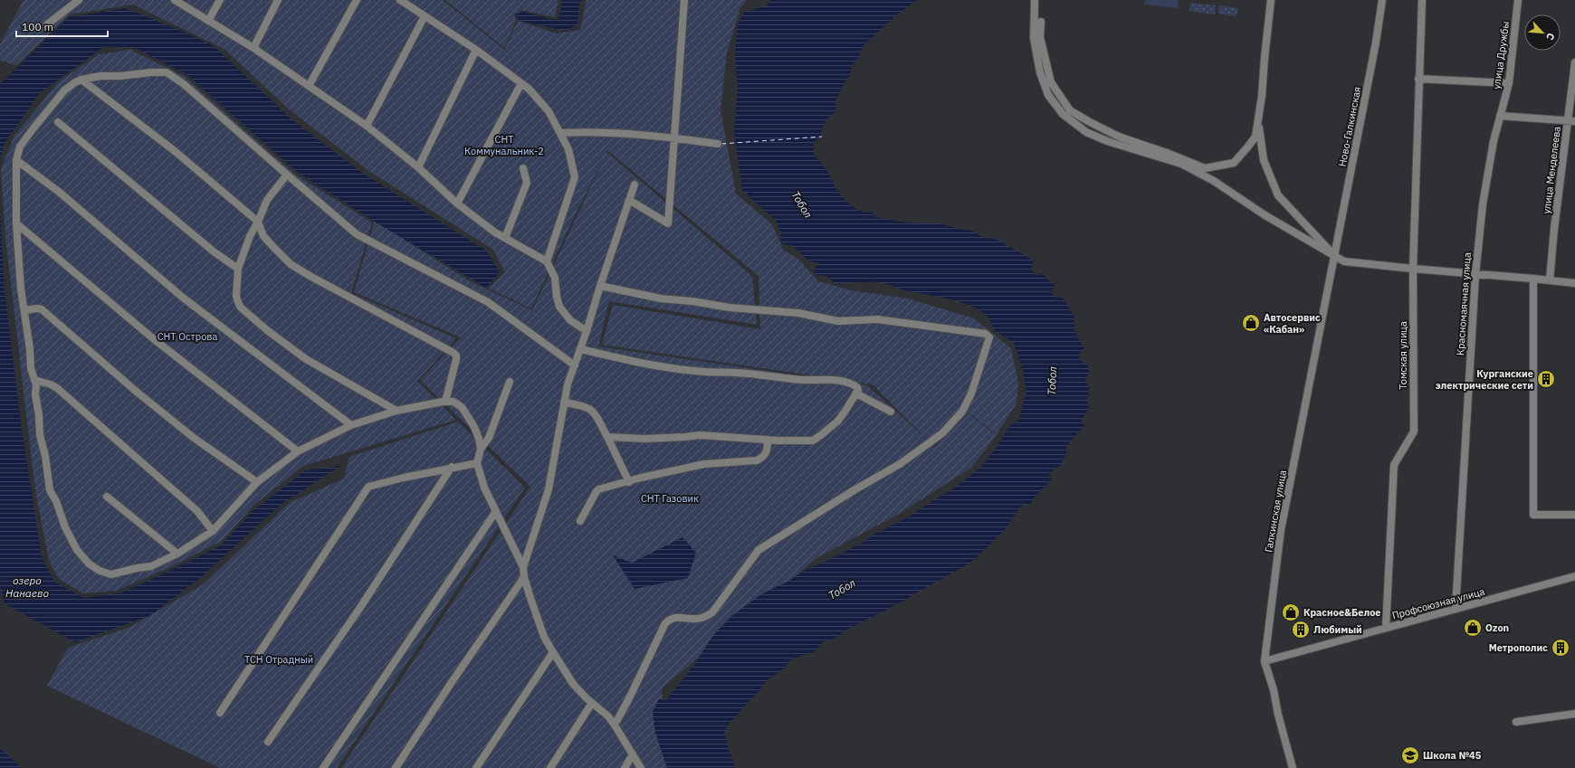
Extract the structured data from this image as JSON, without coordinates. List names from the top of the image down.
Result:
{
  "streets": {
    "street": [
      "улица Дружбы",
      "Ново-Галкинская",
      "улица Менделеева",
      "Красномаячная улица",
      "Томская улица",
      "Галкинская улица",
      "Профсоюзная улица"
    ]
  },
  "crossings": [
    ["улица Дружбы", "Красномаячная улица"],
    ["Ново-Галкинская", "Галкинская улица"],
    ["Красномаячная улица", "Профсоюзная улица"],
    ["Томская улица", "Профсоюзная улица"],
    ["Галкинская улица", "Профсоюзная улица"]
  ],
  "water": ["Тобол", "озеро Нанаево"],
  "parks": [
    "СНТ Коммунальник-2",
    "СНТ Острова",
    "СНТ Газовик",
    "ТСН Отрадный"
  ],
  "places": {
    "shop": ["Автосервис «Кабан»", "Красное&Белое", "Ozon"],
    "building": ["Курганские электрические сети", "Любимый", "Метрополис"],
    "school or university": ["Школа №45"]
  },
  "scale_bar": "100 m",
  "north": "bottom right"
}
